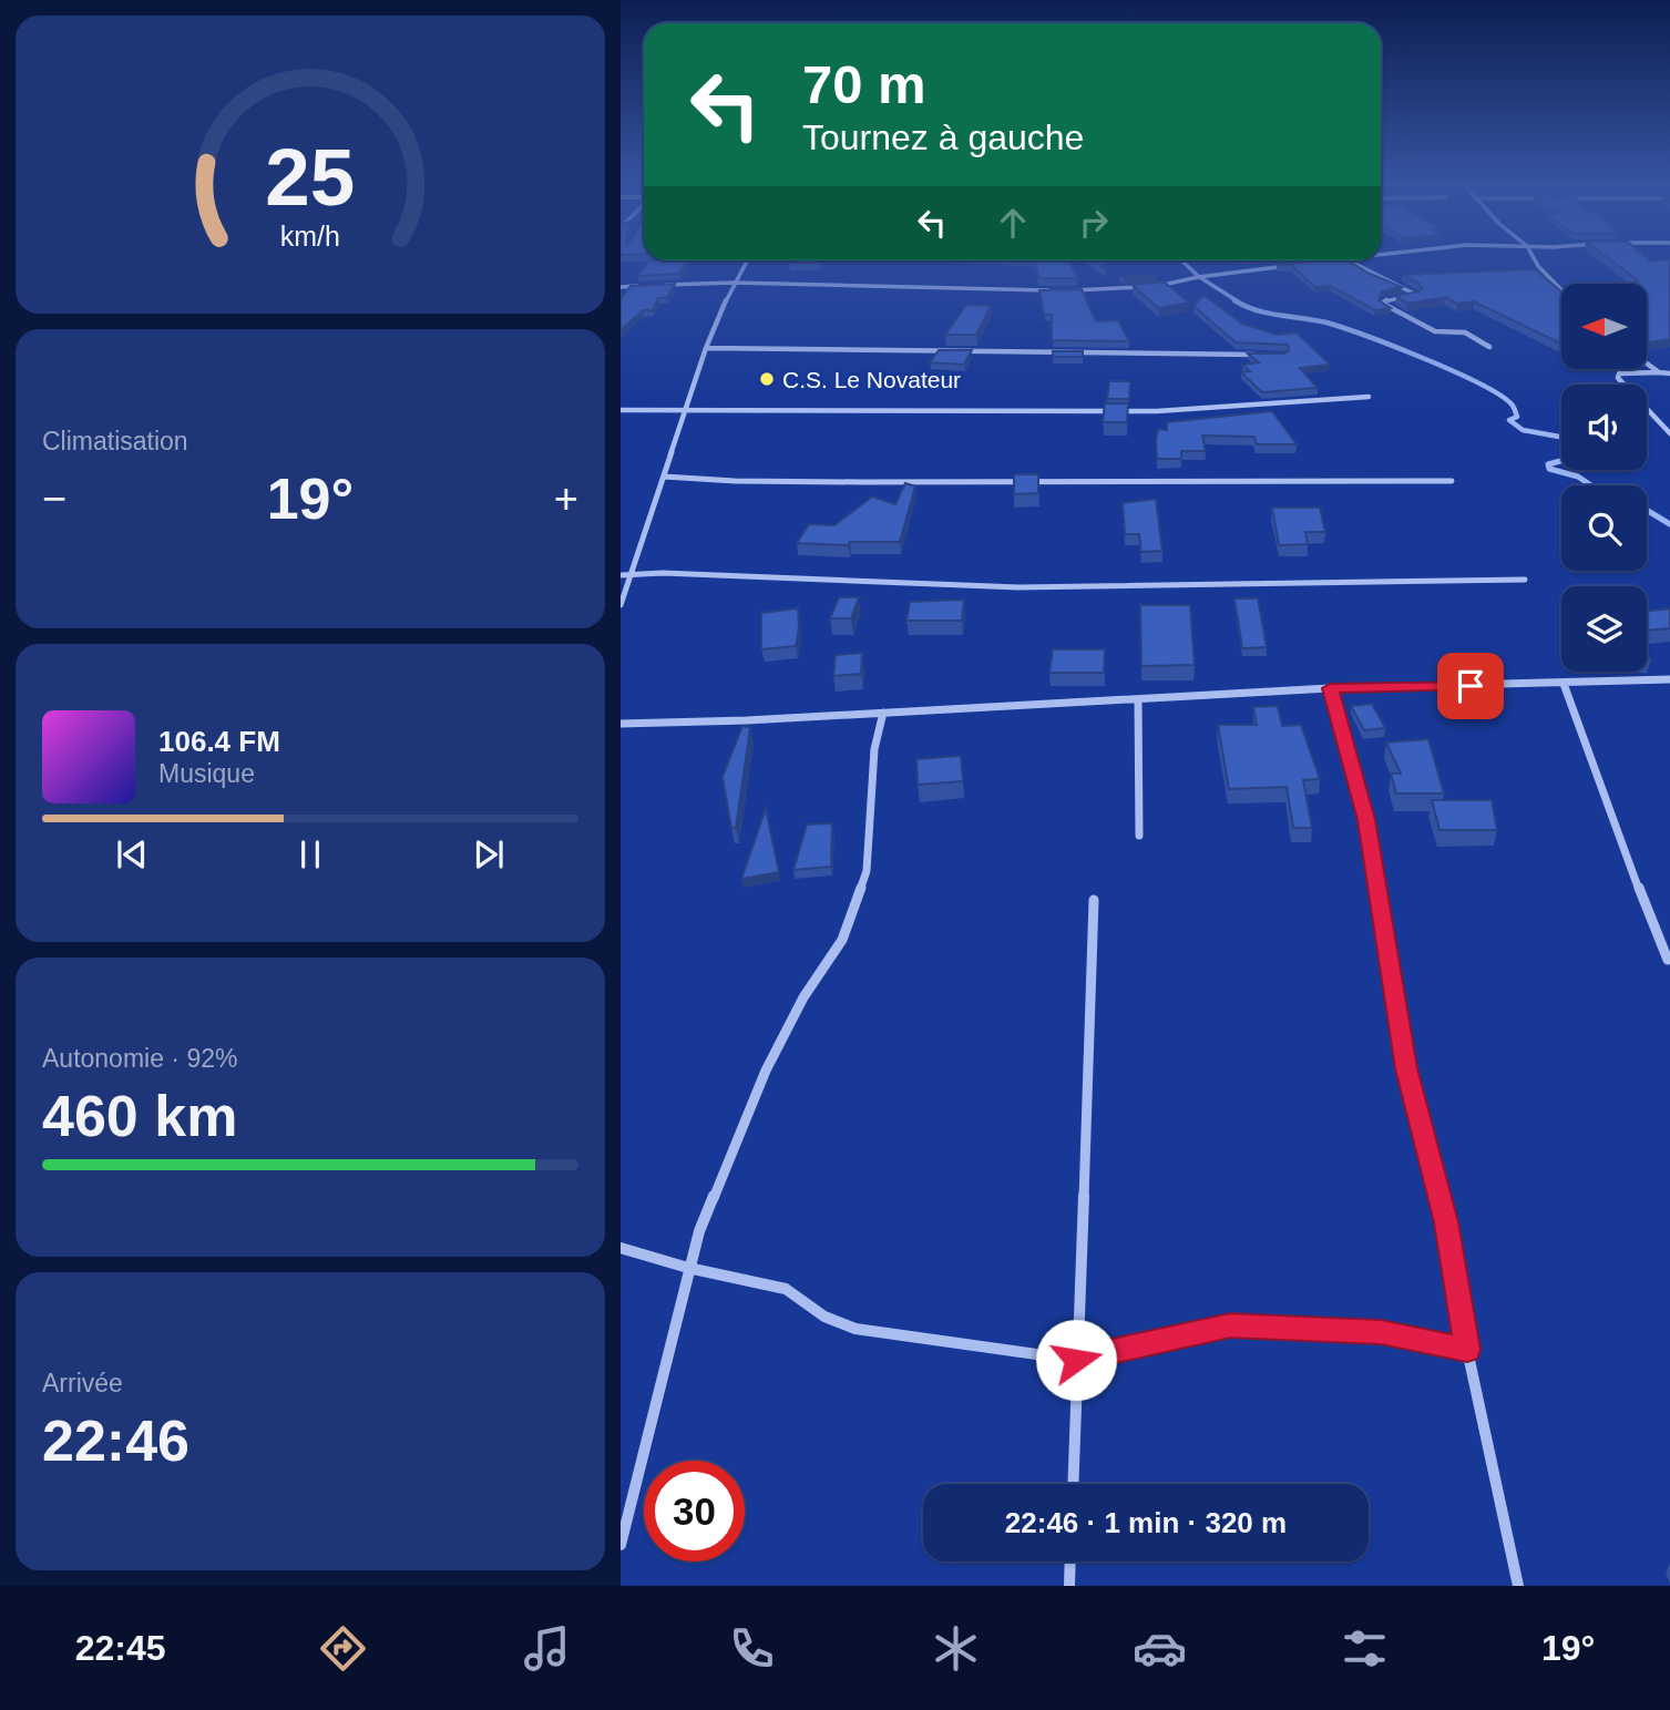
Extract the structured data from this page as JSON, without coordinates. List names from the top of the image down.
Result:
{
  "places": ["C.S. Le Novateur"],
  "north": "left",
  "page": {
    "turn": ["70 m", "Tournez à gauche"],
    "tile": [
      "Climatisation",
      ["Autonomie · 92%", "460 km"],
      ["Arrivée", "22:46"]
    ],
    "heat": ["−", "19°", "+"],
    "song": ["106.4 FM", "Musique"],
    "limit": "30",
    "trip": "22:46 · 1 min · 320 m",
    "tabs": ["22:45", "19°"],
    "gauge": ["25", "km/h"]
  }
}
